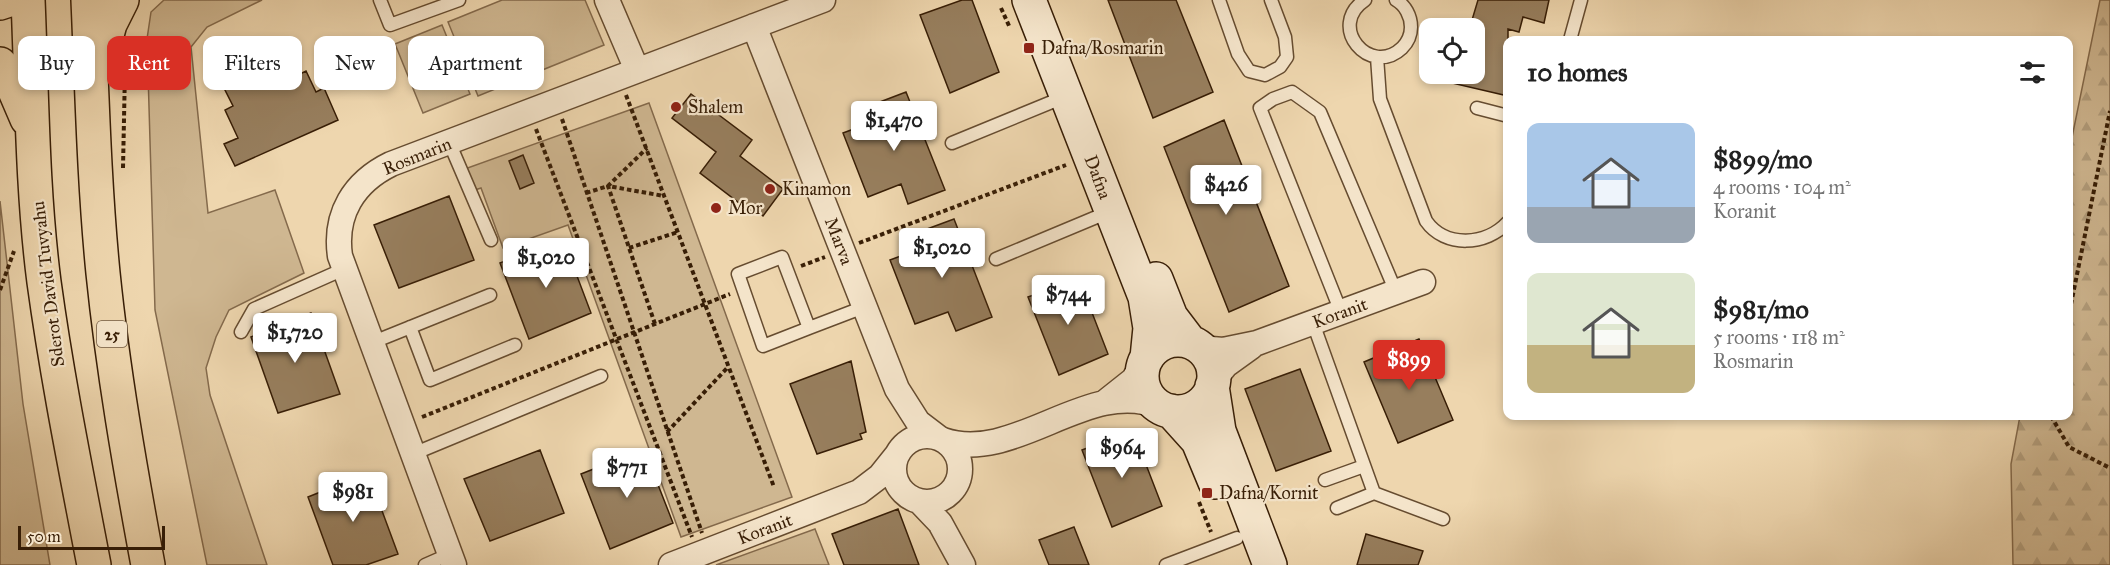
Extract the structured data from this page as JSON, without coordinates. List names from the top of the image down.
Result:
{
  "streets": {
    "main road": ["Sderot David Tuvyahu", "25"],
    "street": [
      "Rosmarin",
      "Dafna",
      "Marva",
      "Koranit"
    ]
  },
  "crossings": [
    ["Rosmarin", "Marva"],
    ["Dafna", "Koranit"],
    ["Marva", "Koranit"]
  ],
  "places": {
    "transit": ["Dafna/Rosmarin", "Dafna/Kornit"],
    "other": ["Shalem", "Kinamon", "Mor"]
  },
  "scale_bar": "50 m",
  "page": {
    "chip": [
      "Buy",
      "Rent",
      "Filters",
      "New",
      "Apartment"
    ],
    "heading": "10 homes",
    "price": [
      "$1,470",
      "$426",
      "$1,020",
      "$1,020",
      "$744",
      "$1,720",
      "$899",
      "$964",
      "$771",
      "$981"
    ],
    "list": [
      {
        "name": "$899/mo",
        "note": "4 rooms · 104 m² · Koranit"
      },
      {
        "name": "$981/mo",
        "note": "5 rooms · 118 m² · Rosmarin"
      }
    ],
    "scale": "50 m"
  }
}
